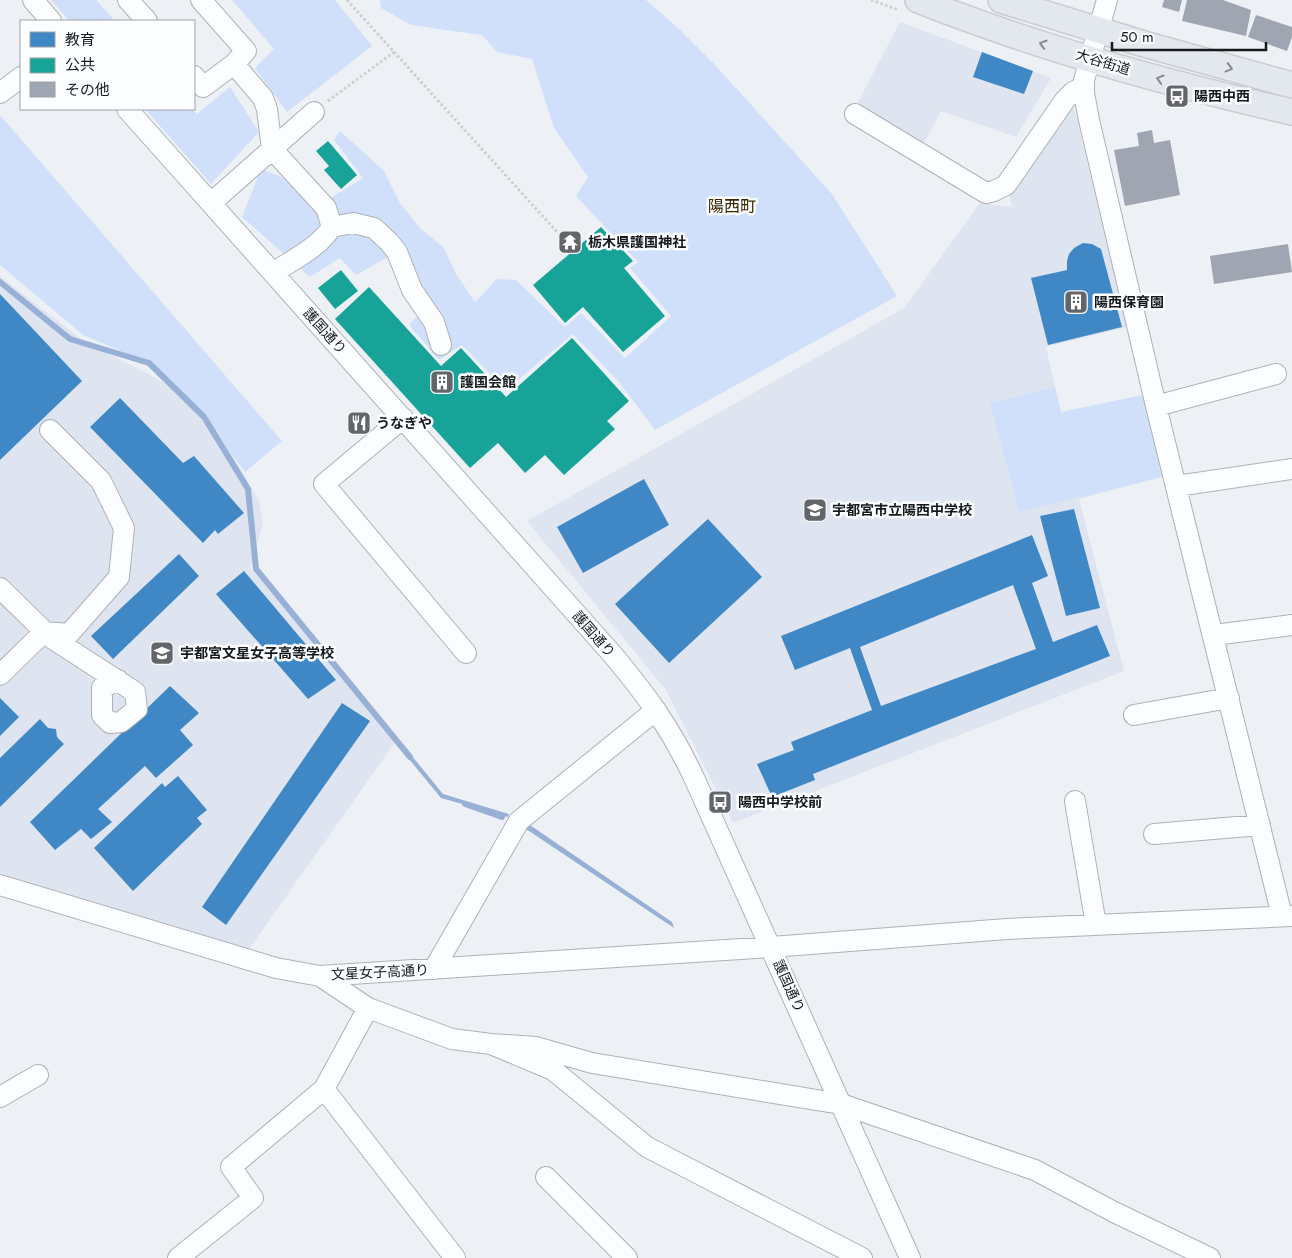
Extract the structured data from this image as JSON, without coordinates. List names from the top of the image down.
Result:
{
  "streets": {
    "main road": ["大谷街道"],
    "street": ["護国通り", "文星女子高通り"]
  },
  "crossings": [
    ["護国通り", "文星女子高通り"]
  ],
  "districts": ["陽西町"],
  "places": {
    "bus stop": ["陽西中西", "陽西中学校前"],
    "temple": ["栃木県護国神社"],
    "building": ["陽西保育園", "護国会館"],
    "restaurant": ["うなぎや"],
    "school or university": ["宇都宮市立陽西中学校", "宇都宮文星女子高等学校"]
  },
  "legend": ["教育", "公共", "その他"],
  "scale_bar": "50 m"
}
